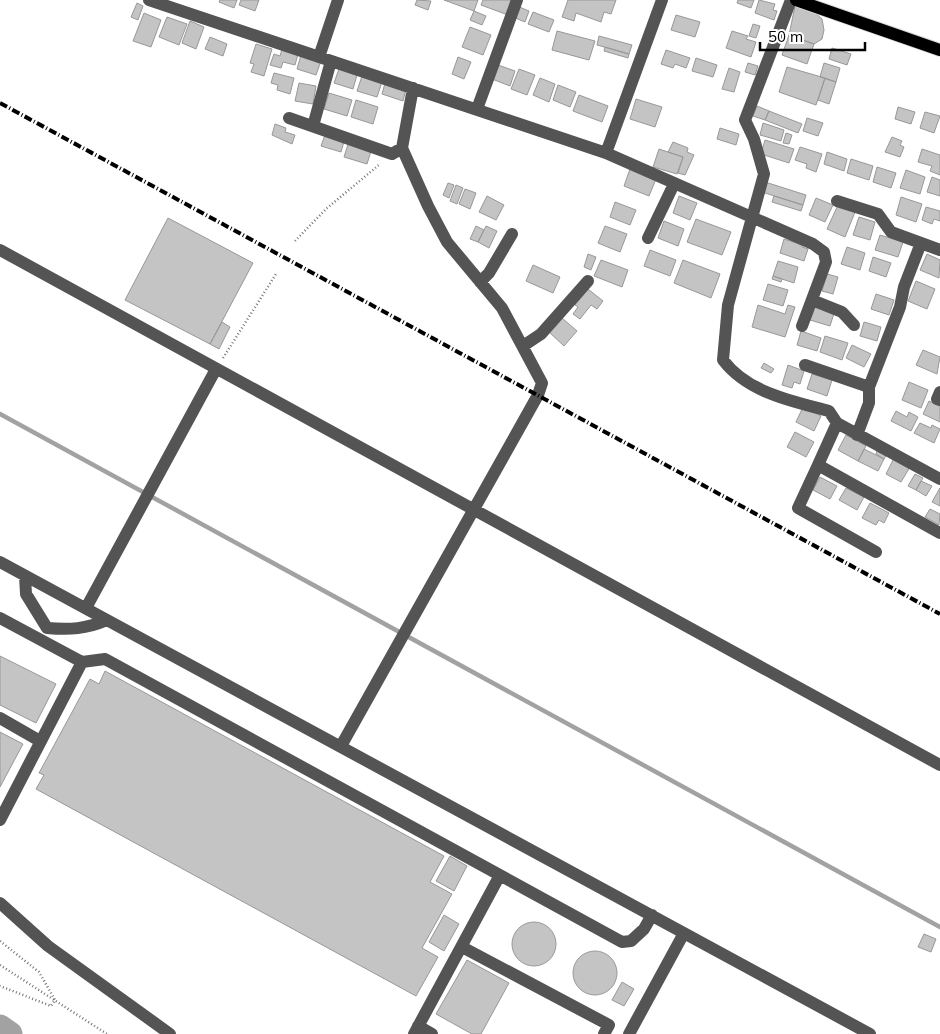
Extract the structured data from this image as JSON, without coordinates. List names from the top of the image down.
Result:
{
  "scale_bar": "50 m"
}
